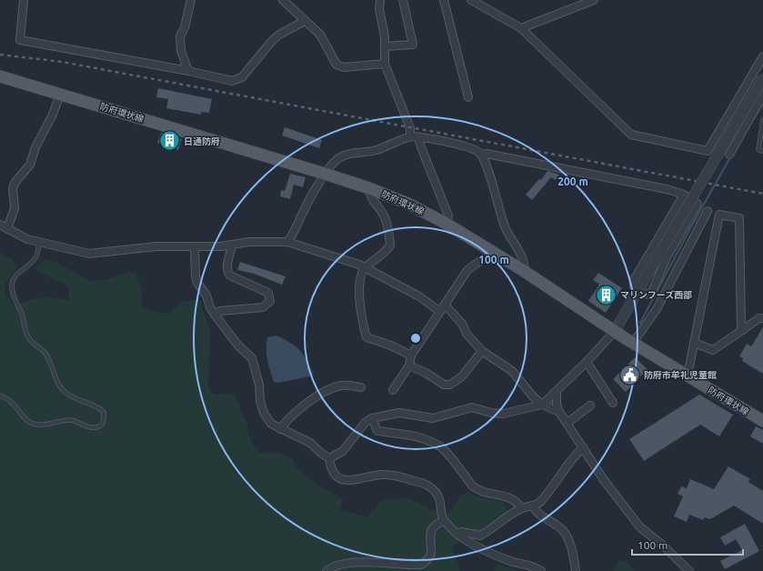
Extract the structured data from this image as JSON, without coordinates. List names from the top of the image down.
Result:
{
  "streets": {
    "main road": ["防府環状線"]
  },
  "places": {
    "building": ["日通防府", "マリンフーズ西部"],
    "public building": ["防府市牟礼児童館"]
  },
  "scale_bar": "100 m",
  "rings": ["200 m", "100 m"]
}
